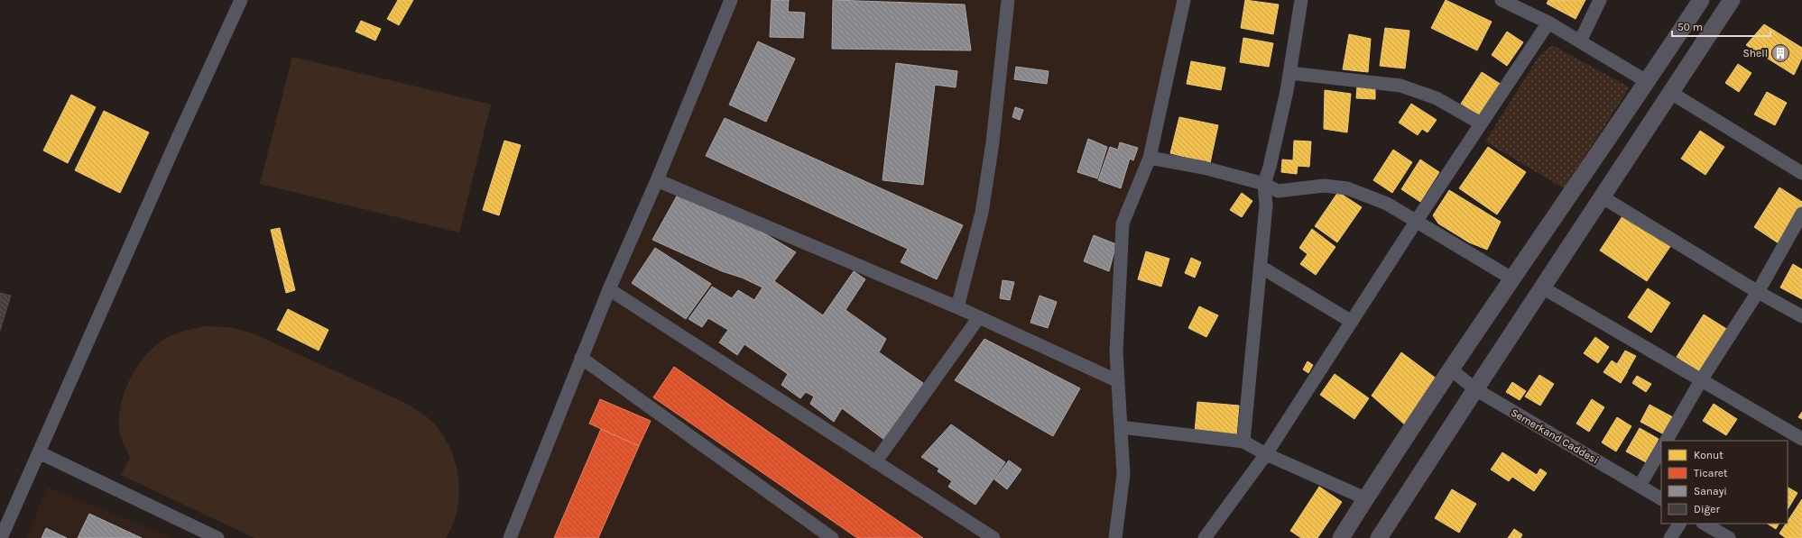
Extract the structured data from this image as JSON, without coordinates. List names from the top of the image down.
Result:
{
  "streets": {
    "street": ["Semerkand Caddesi"]
  },
  "places": {
    "building": ["Shell"]
  },
  "legend": [
    "Konut",
    "Ticaret",
    "Sanayi",
    "Diğer"
  ],
  "scale_bar": "50 m"
}
